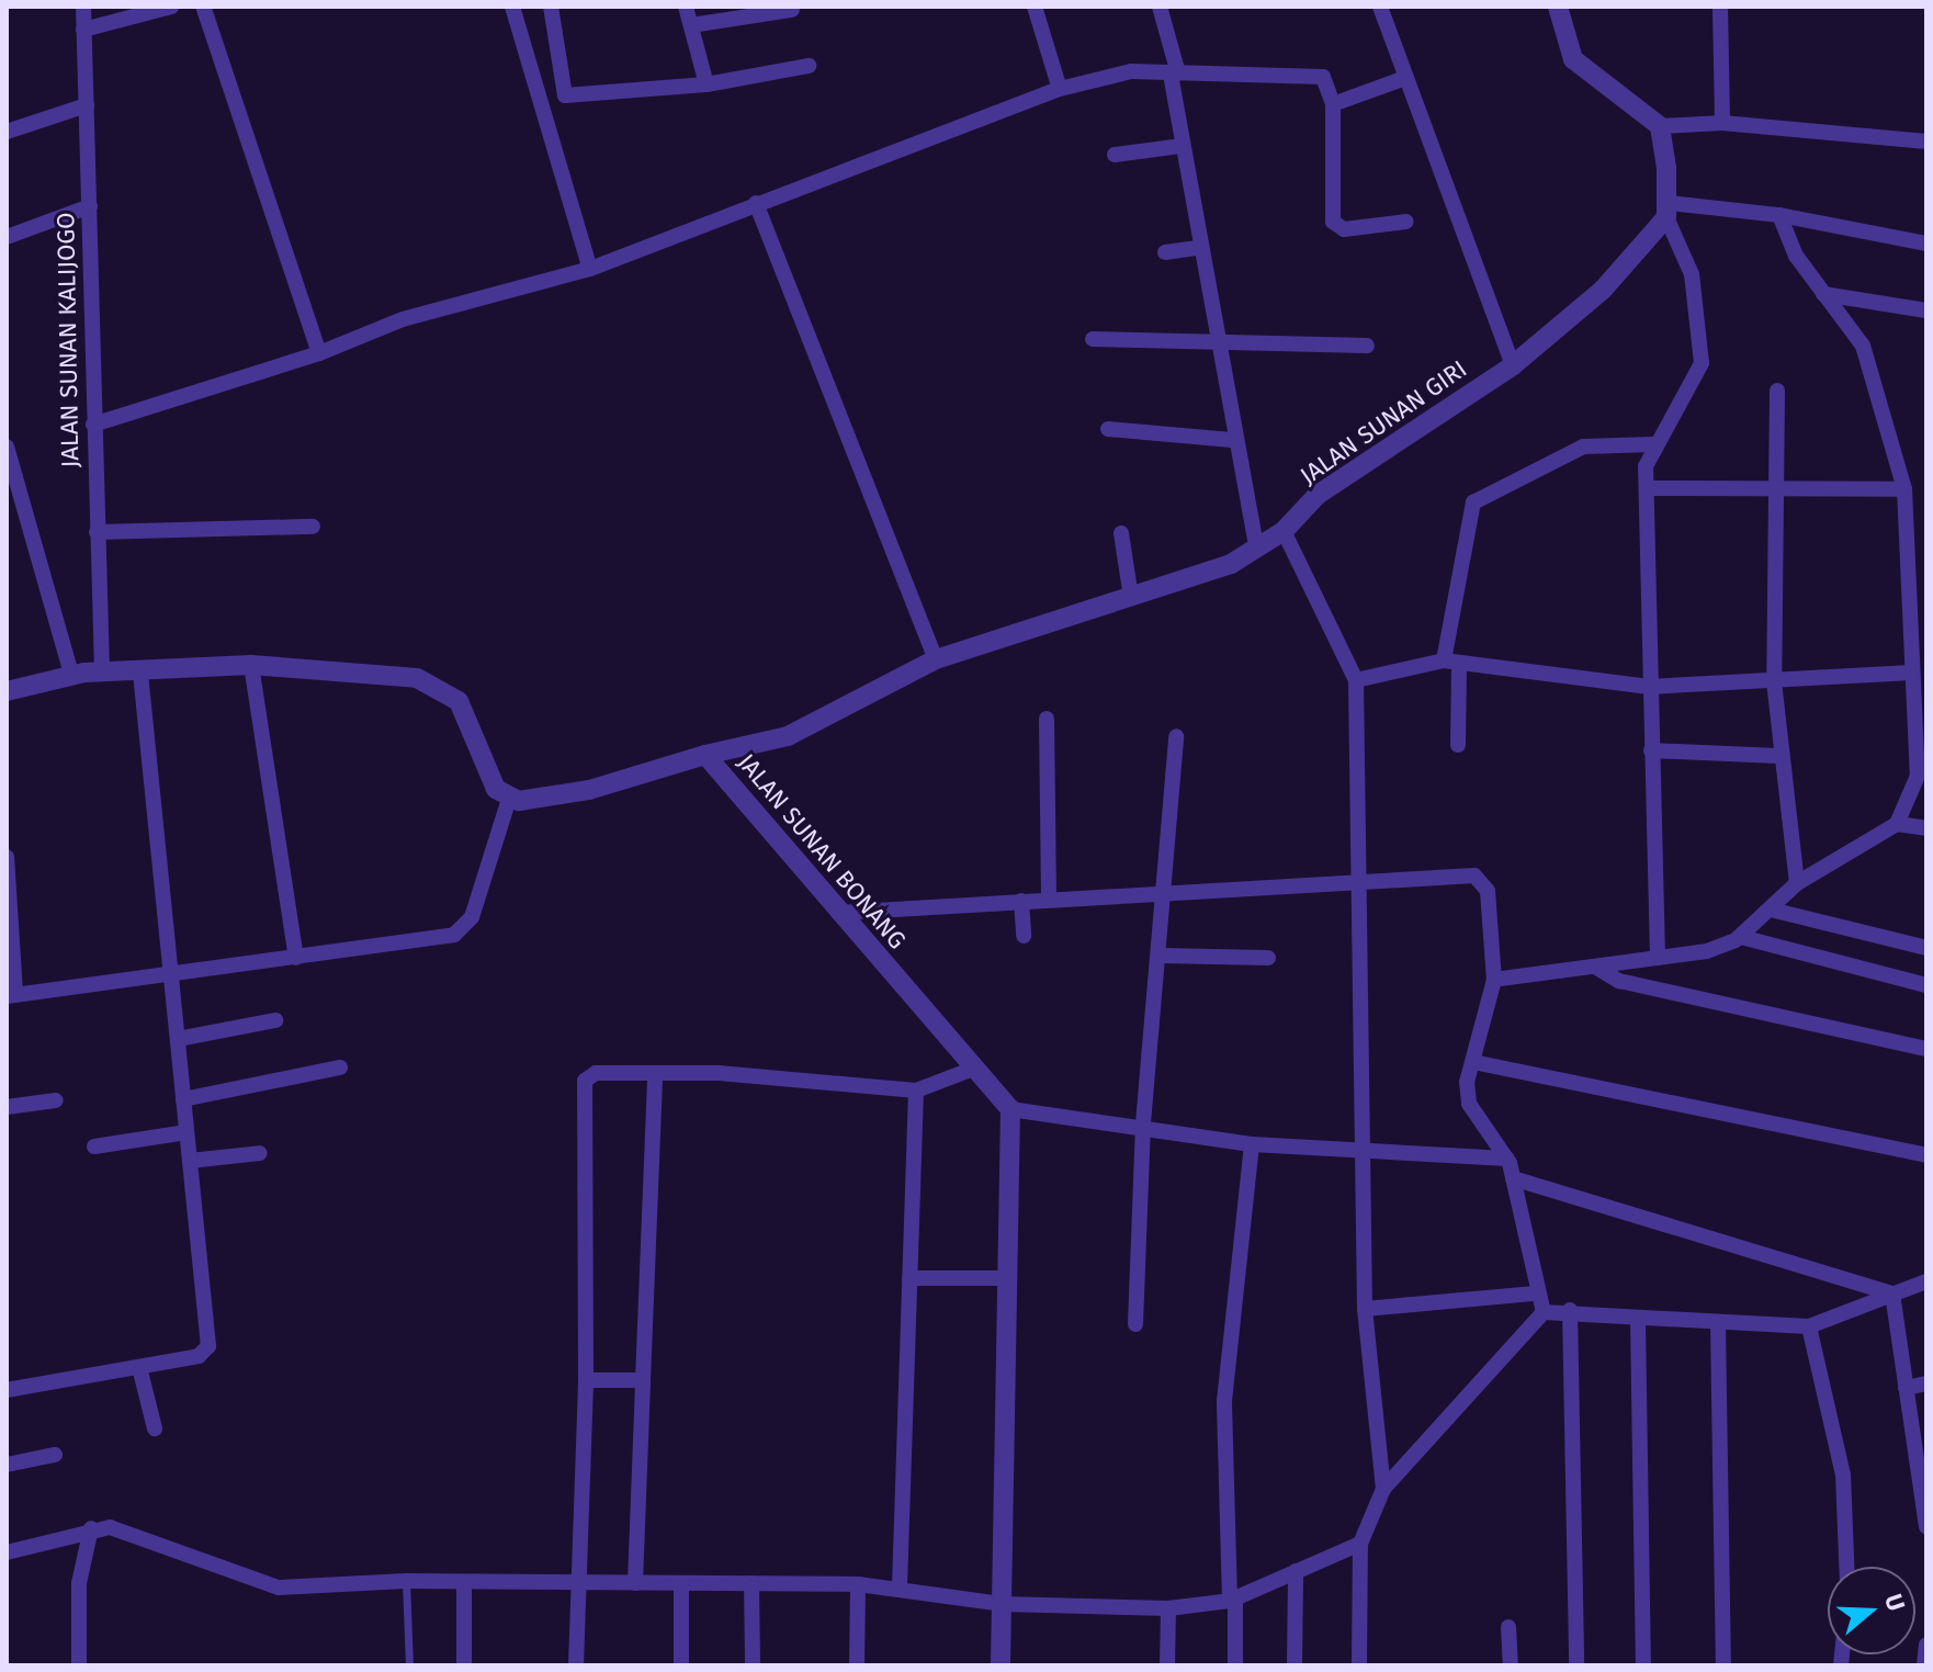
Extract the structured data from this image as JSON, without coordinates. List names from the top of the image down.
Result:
{
  "streets": {
    "street": ["JALAN SUNAN KALIJOGO", "JALAN SUNAN GIRI", "JALAN SUNAN BONANG"]
  },
  "crossings": [
    ["JALAN SUNAN GIRI", "JALAN SUNAN BONANG"]
  ],
  "north": "right"
}
